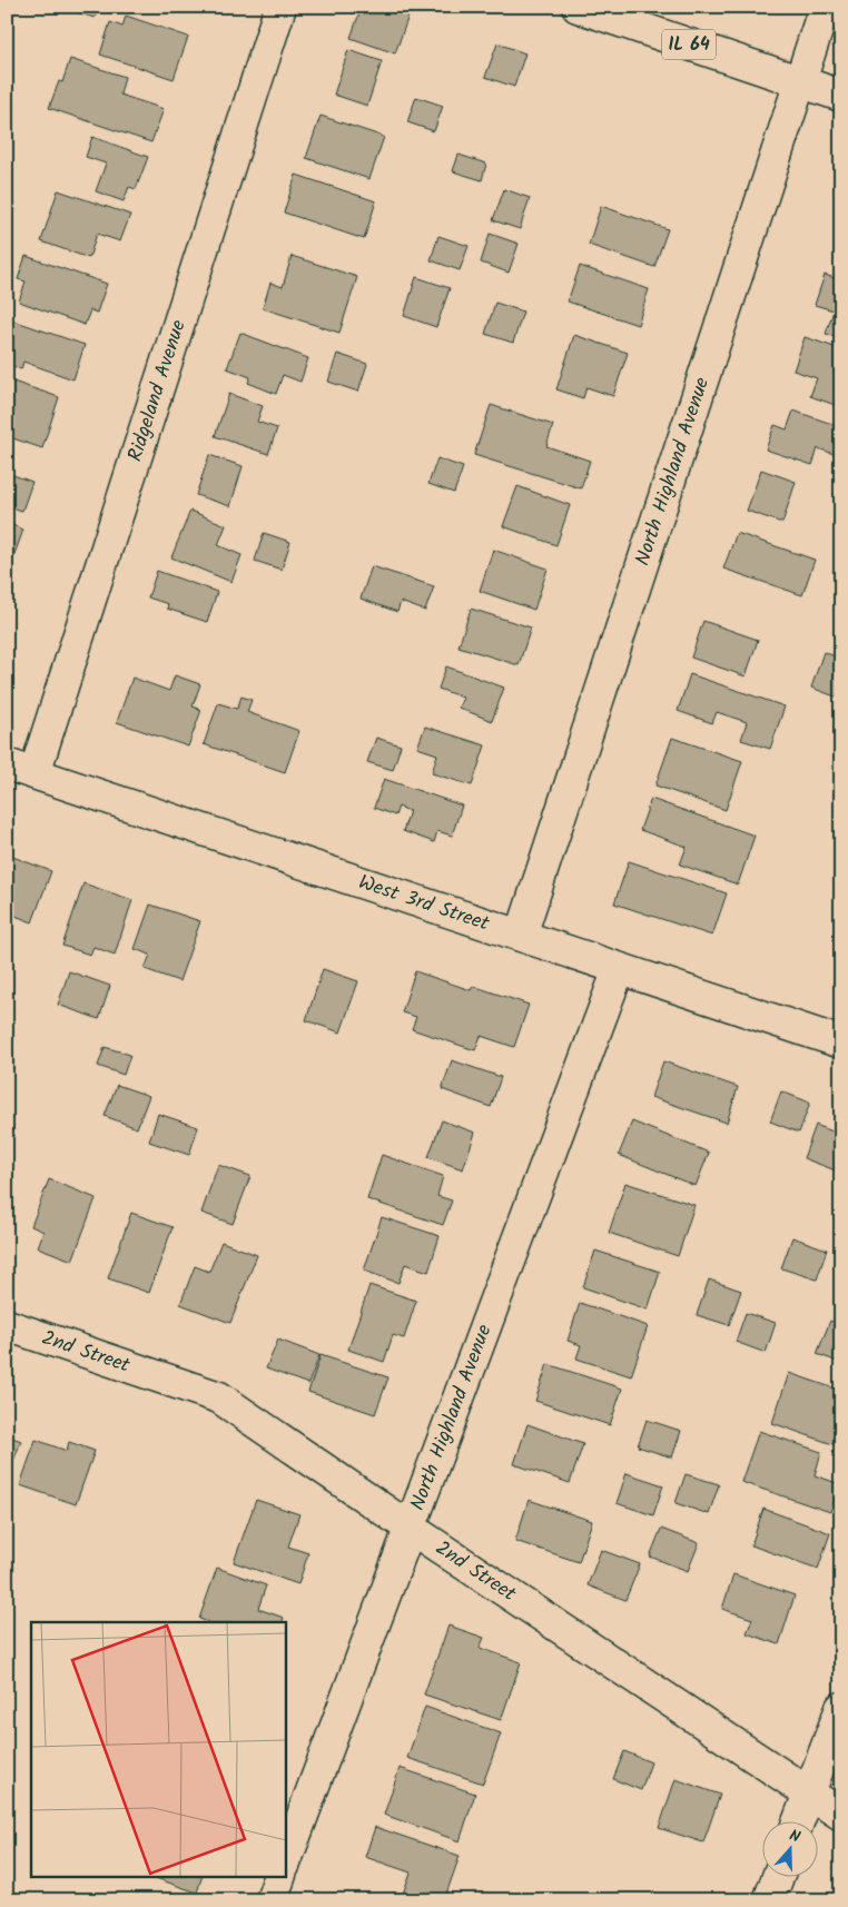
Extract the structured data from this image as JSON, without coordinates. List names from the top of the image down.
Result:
{
  "streets": {
    "street": [
      "IL 64",
      "Ridgeland Avenue",
      "North Highland Avenue",
      "West 3rd Street",
      "2nd Street"
    ]
  },
  "crossings": [
    ["IL 64", "North Highland Avenue"],
    ["Ridgeland Avenue", "West 3rd Street"],
    ["North Highland Avenue", "West 3rd Street"],
    ["North Highland Avenue", "2nd Street"]
  ],
  "north": "top"
}
